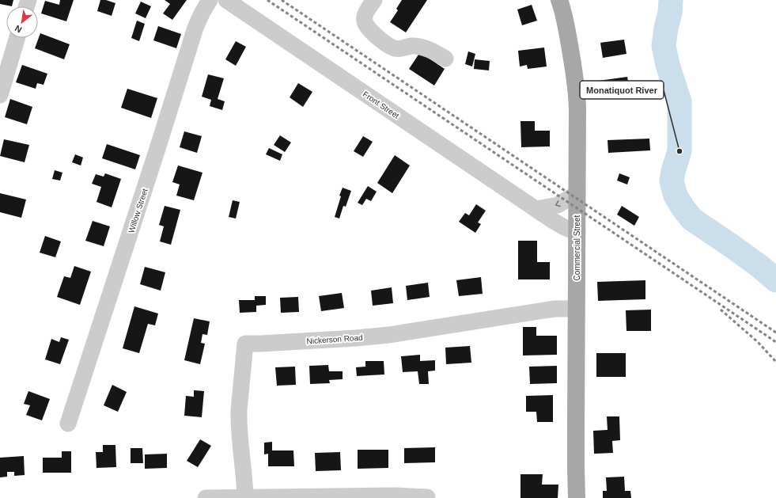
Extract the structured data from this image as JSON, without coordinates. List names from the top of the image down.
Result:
{
  "streets": {
    "main road": ["Commercial Street"],
    "street": ["Front Street", "Willow Street", "Nickerson Road"]
  },
  "crossings": [
    ["Front Street", "Commercial Street"],
    ["Commercial Street", "Nickerson Road"]
  ],
  "places": ["Monatiquot River"],
  "north": "bottom left"
}
